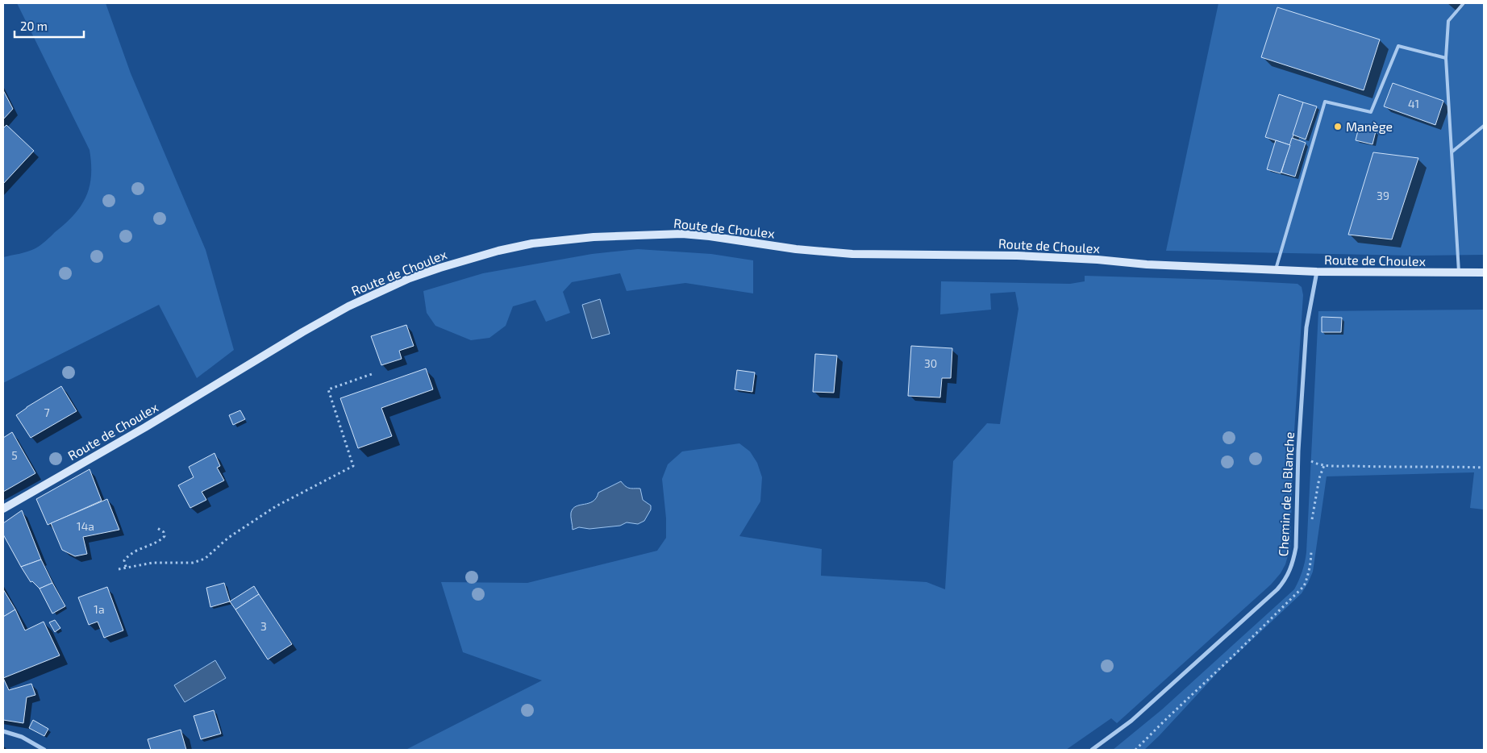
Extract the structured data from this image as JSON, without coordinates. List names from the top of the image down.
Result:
{
  "streets": {
    "street": ["Route de Choulex", "Chemin de la Blanche"]
  },
  "crossings": [
    ["Route de Choulex", "Chemin de la Blanche"]
  ],
  "places": ["Manège"],
  "house_numbers": [
    "41",
    "39",
    "30",
    "7",
    "5",
    "14a",
    "1a",
    "3"
  ],
  "scale_bar": "20 m"
}
